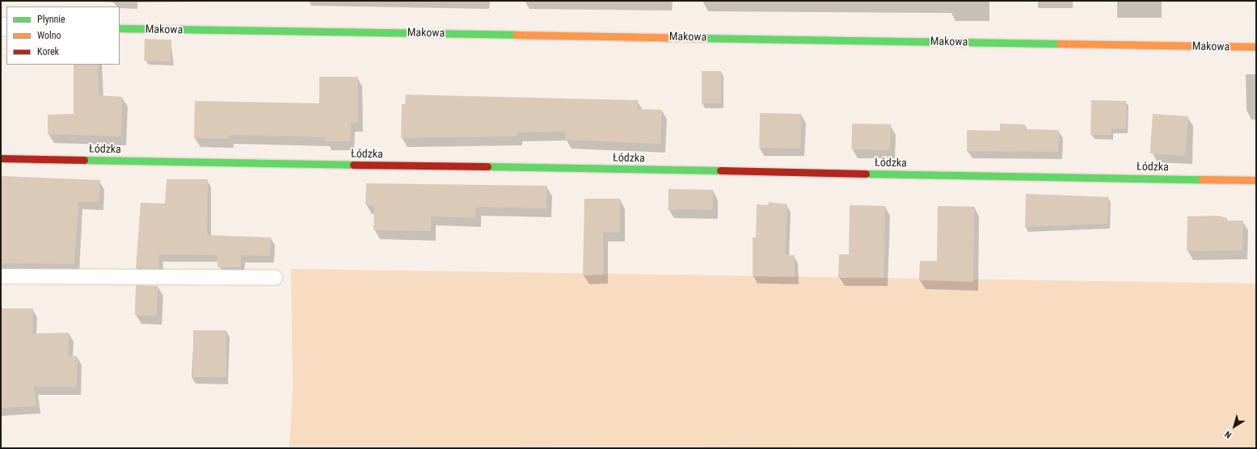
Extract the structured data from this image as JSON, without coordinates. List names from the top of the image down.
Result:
{
  "streets": {
    "street": ["Makowa", "Łódzka"]
  },
  "legend": ["Płynnie", "Wolno", "Korek"],
  "north": "bottom left"
}
